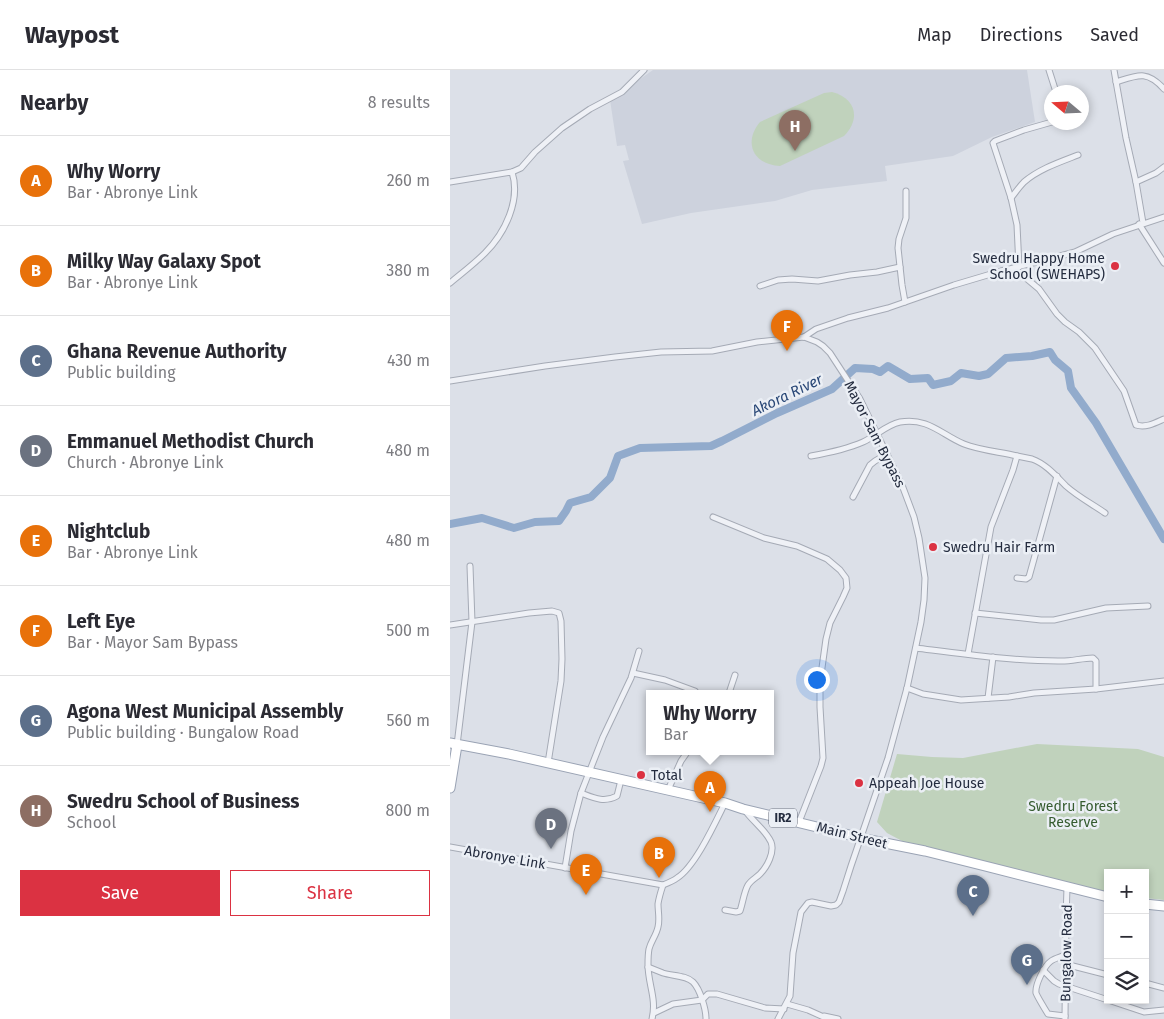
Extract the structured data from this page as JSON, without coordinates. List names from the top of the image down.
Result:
{
  "streets": {
    "main road": ["IR2", "Main Street"],
    "street": ["Mayor Sam Bypass", "Abronye Link", "Bungalow Road"]
  },
  "crossings": [
    ["Mayor Sam Bypass", "Main Street"],
    ["Main Street", "Bungalow Road"]
  ],
  "water": ["Akora River"],
  "parks": ["Swedru Forest Reserve"],
  "places": [
    "Swedru Happy Home School (SWEHAPS)",
    "Swedru Hair Farm",
    "Total",
    "Appeah Joe House"
  ],
  "north": "left",
  "page": {
    "header": "Waypost",
    "nav": ["Map", "Directions", "Saved"],
    "heading": ["Nearby", "8 results"],
    "pins": [
      "H",
      "F",
      "A",
      "D",
      "B",
      "E",
      "C",
      "G"
    ],
    "list": [
      {
        "mark": "A",
        "name": "Why Worry",
        "note": "Bar · Abronye Link",
        "value": "260 m"
      },
      {
        "mark": "B",
        "name": "Milky Way Galaxy Spot",
        "note": "Bar · Abronye Link",
        "value": "380 m"
      },
      {
        "mark": "C",
        "name": "Ghana Revenue Authority",
        "note": "Public building",
        "value": "430 m"
      },
      {
        "mark": "D",
        "name": "Emmanuel Methodist Church",
        "note": "Church · Abronye Link",
        "value": "480 m"
      },
      {
        "mark": "E",
        "name": "Nightclub",
        "note": "Bar · Abronye Link",
        "value": "480 m"
      },
      {
        "mark": "F",
        "name": "Left Eye",
        "note": "Bar · Mayor Sam Bypass",
        "value": "500 m"
      },
      {
        "mark": "G",
        "name": "Agona West Municipal Assembly",
        "note": "Public building · Bungalow Road",
        "value": "560 m"
      },
      {
        "mark": "H",
        "name": "Swedru School of Business",
        "note": "School",
        "value": "800 m"
      }
    ],
    "popup": ["Why Worry", "Bar"],
    "buttons": ["Save", "Share"],
    "map_buttons": ["+", "−"]
  }
}
